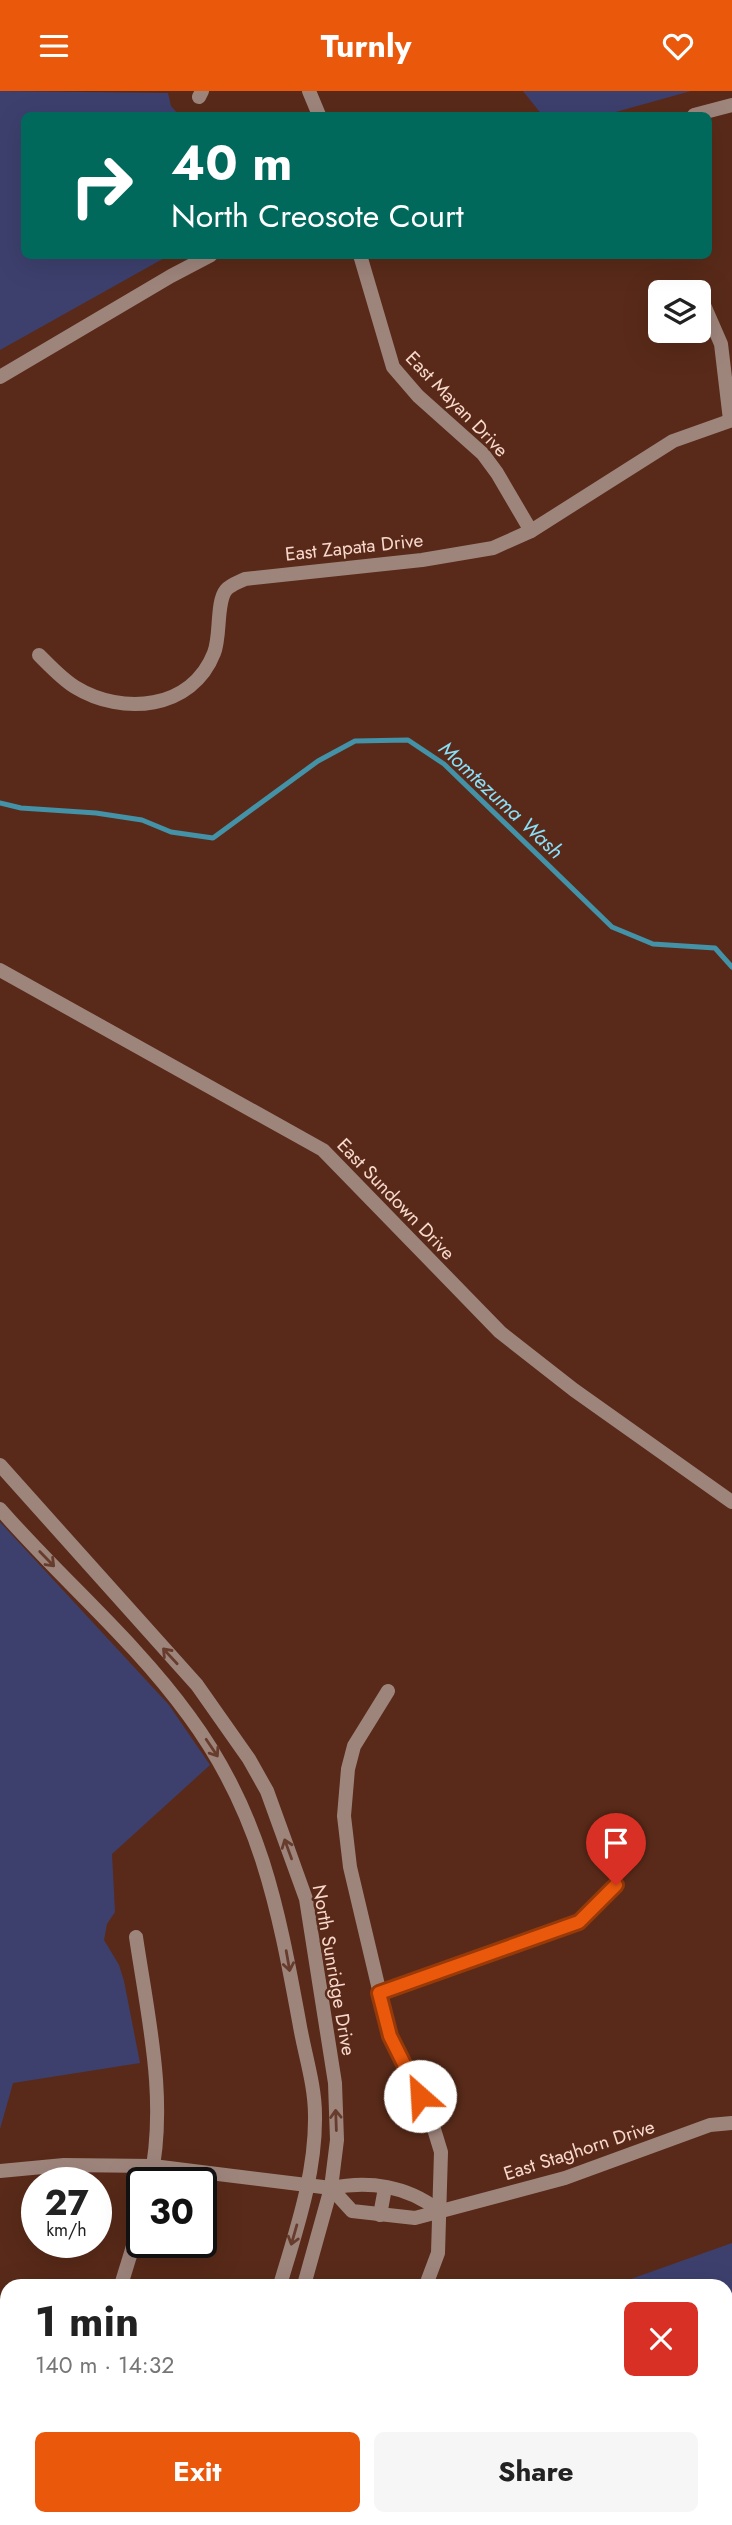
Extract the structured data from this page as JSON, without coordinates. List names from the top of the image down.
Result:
{
  "streets": {
    "street": [
      "East Mayan Drive",
      "East Zapata Drive",
      "East Sundown Drive",
      "North Sunridge Drive",
      "East Staghorn Drive"
    ]
  },
  "crossings": [
    ["East Mayan Drive", "East Zapata Drive"],
    ["North Sunridge Drive", "East Staghorn Drive"]
  ],
  "water": ["Momtezuma Wash"],
  "page": {
    "header": "Turnly",
    "turn": ["40 m", "North Creosote Court"],
    "speed": "27 km/h",
    "limit": "30",
    "heading": ["1 min", "140 m · 14:32"],
    "buttons": ["Exit", "Share"]
  }
}
